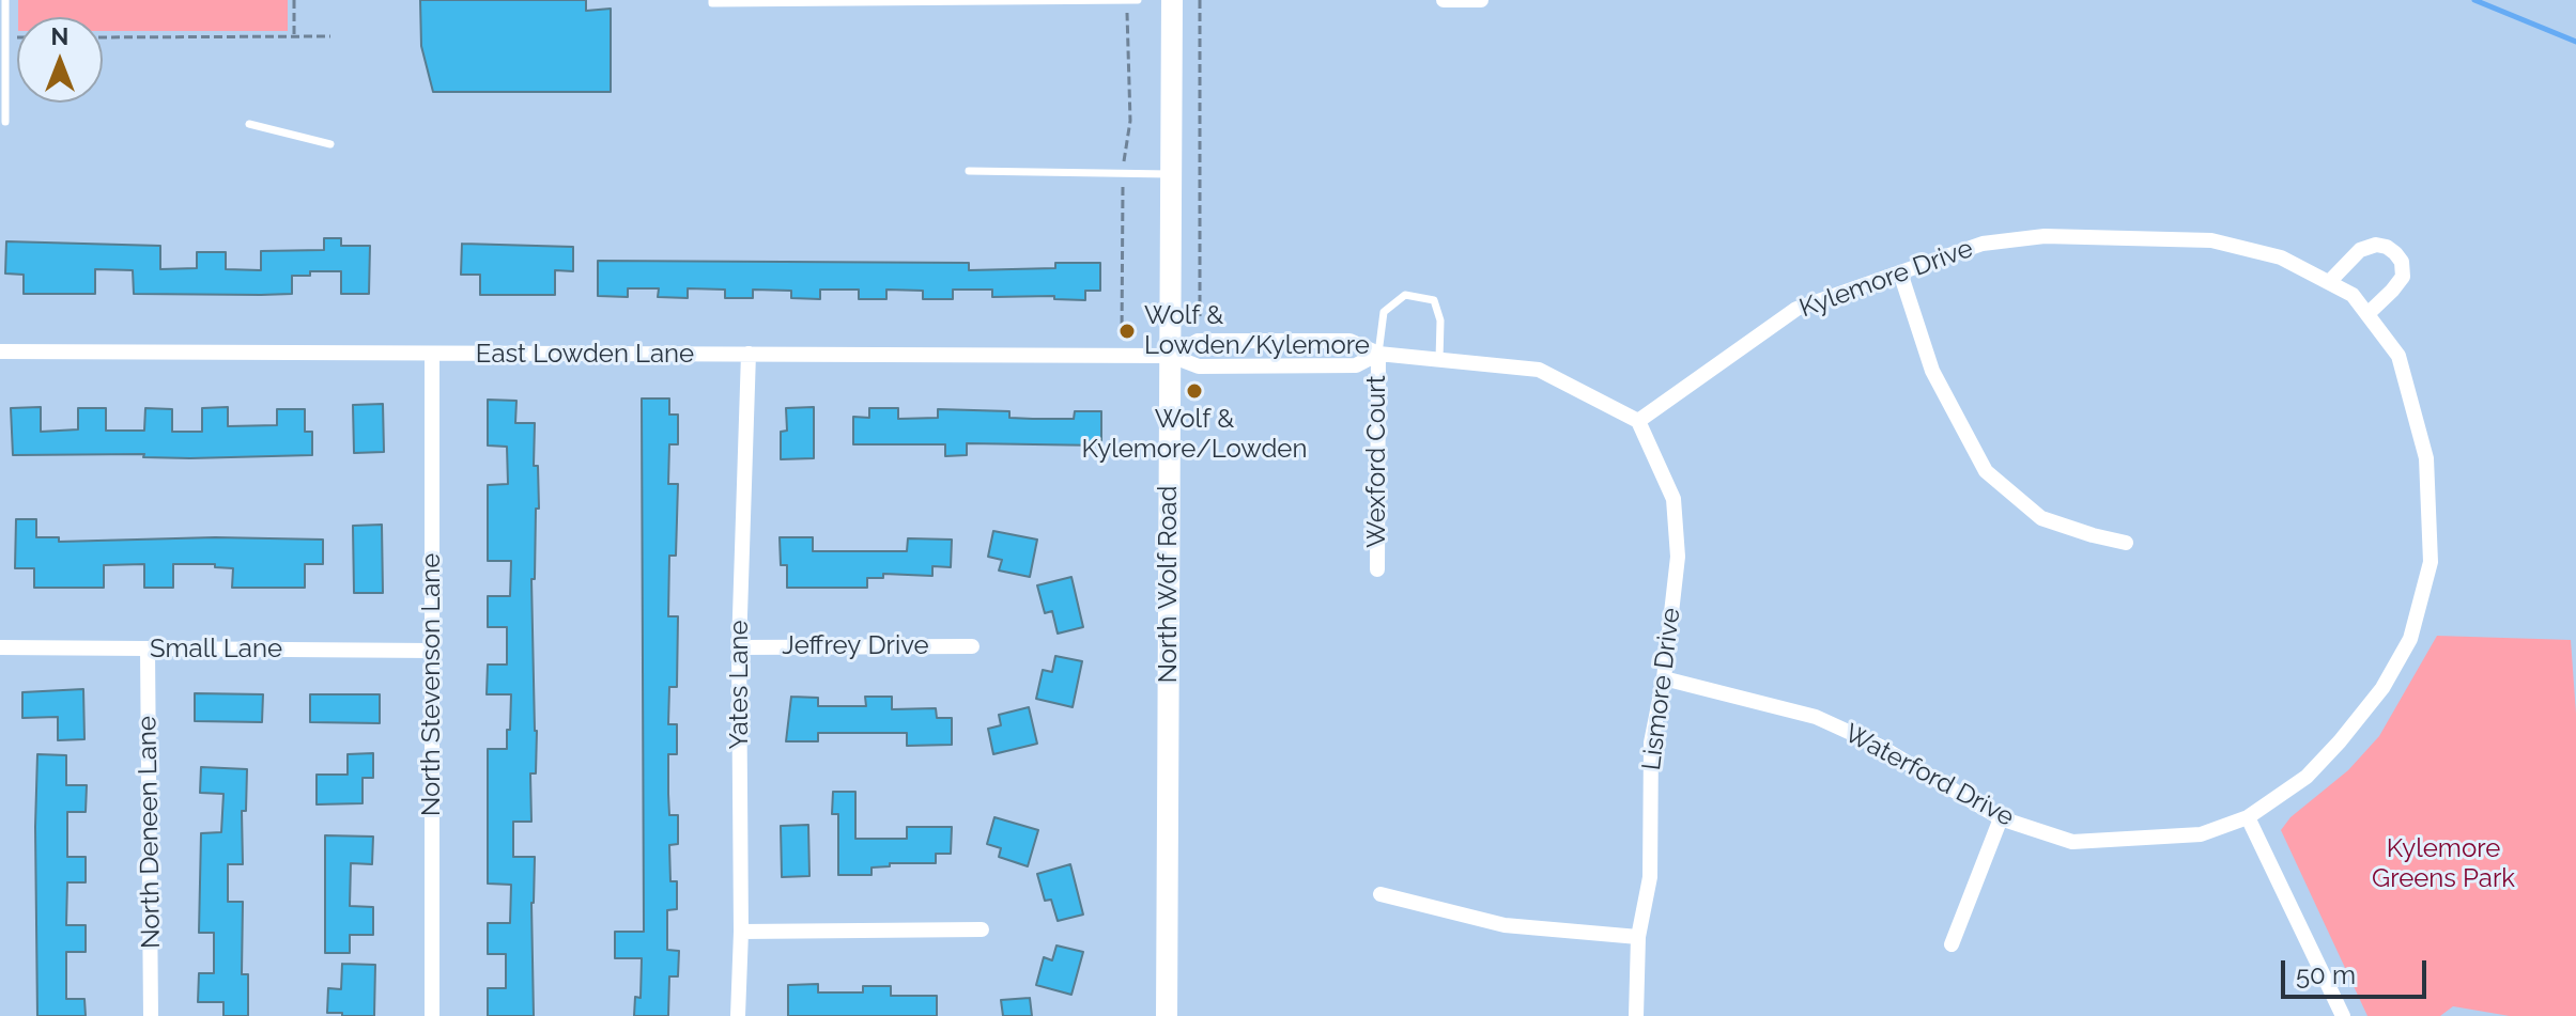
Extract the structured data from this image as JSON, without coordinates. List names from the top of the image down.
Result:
{
  "streets": {
    "main road": ["North Wolf Road"],
    "street": [
      "Kylemore Drive",
      "East Lowden Lane",
      "Wexford Court",
      "Jeffrey Drive",
      "Small Lane",
      "North Stevenson Lane",
      "Yates Lane",
      "Lismore Drive",
      "Waterford Drive",
      "North Deneen Lane"
    ]
  },
  "crossings": [
    ["Kylemore Drive", "Lismore Drive"],
    ["Kylemore Drive", "Waterford Drive"],
    ["East Lowden Lane", "North Wolf Road"],
    ["East Lowden Lane", "North Stevenson Lane"],
    ["East Lowden Lane", "Yates Lane"],
    ["Jeffrey Drive", "Yates Lane"],
    ["Small Lane", "North Stevenson Lane"],
    ["Small Lane", "North Deneen Lane"],
    ["Lismore Drive", "Waterford Drive"]
  ],
  "parks": ["Kylemore Greens Park"],
  "places": ["Wolf & Lowden/Kylemore", "Wolf & Kylemore/Lowden"],
  "scale_bar": "50 m",
  "north": "top"
}
